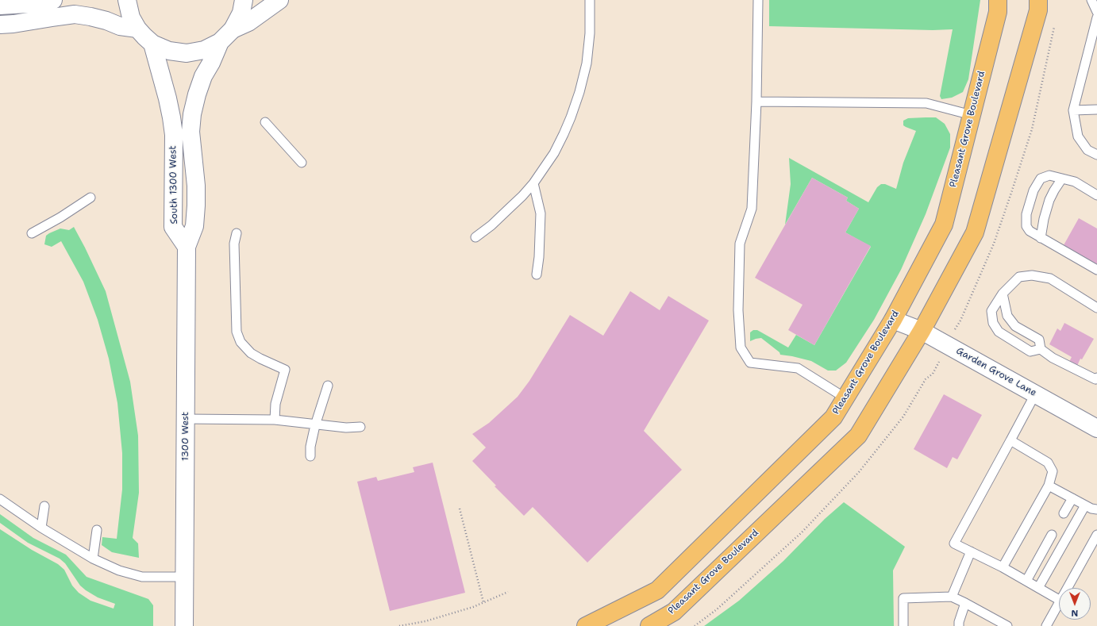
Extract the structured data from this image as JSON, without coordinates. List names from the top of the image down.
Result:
{
  "streets": {
    "main road": ["Pleasant Grove Boulevard"],
    "street": ["South 1300 West", "Garden Grove Lane", "1300 West"]
  },
  "crossings": [
    ["Pleasant Grove Boulevard", "Garden Grove Lane"],
    ["South 1300 West", "1300 West"]
  ],
  "north": "bottom"
}
